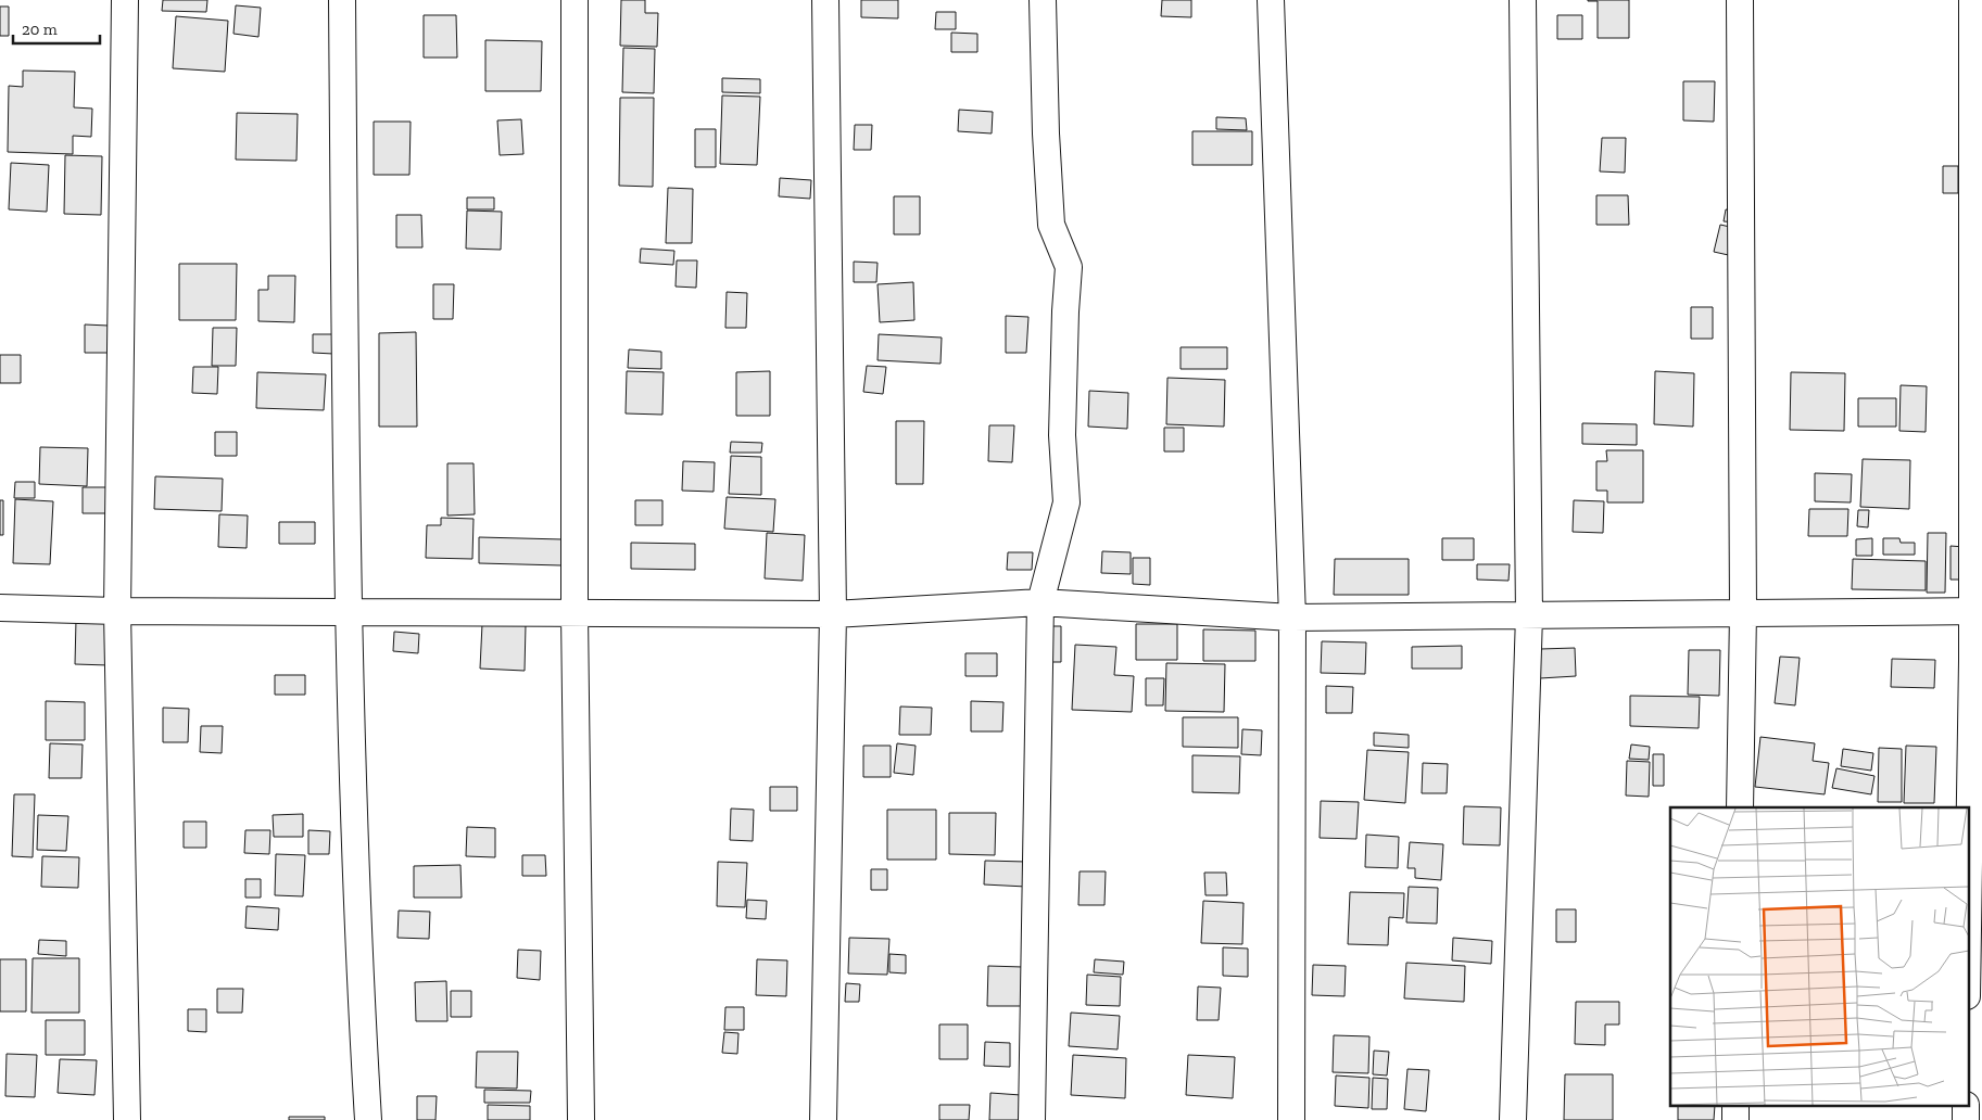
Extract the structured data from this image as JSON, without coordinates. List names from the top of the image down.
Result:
{
  "scale_bar": "20 m"
}
